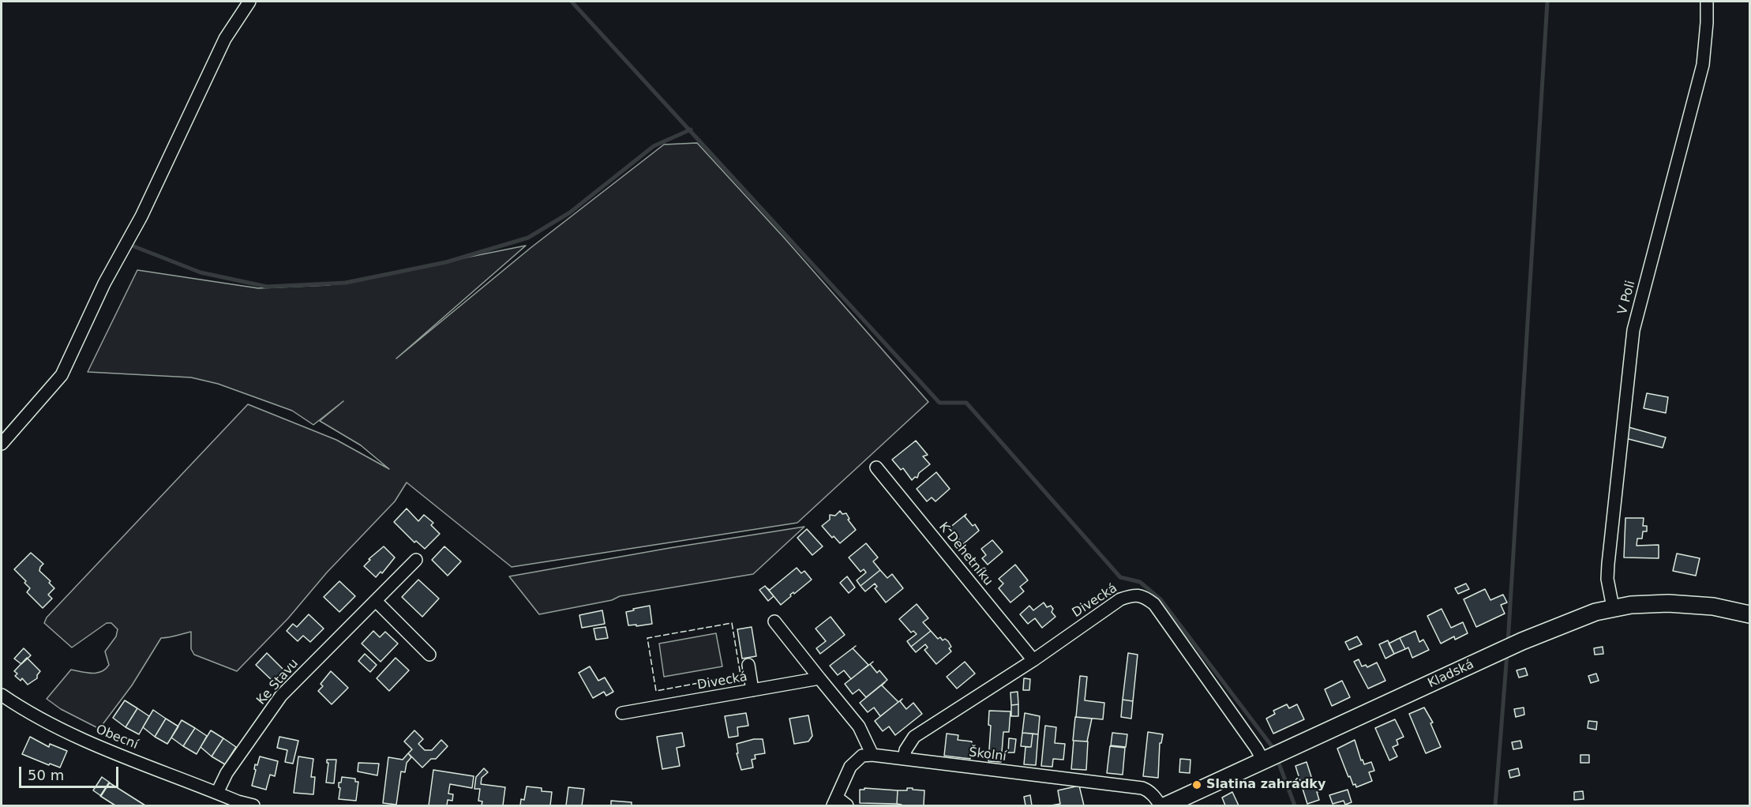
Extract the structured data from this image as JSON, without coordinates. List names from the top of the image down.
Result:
{
  "streets": {
    "main road": ["Kladská"],
    "street": [
      "V Poli",
      "K Dehetníku",
      "Divecká",
      "Ke Stavu",
      "Obecní",
      "Školní"
    ]
  },
  "crossings": [
    ["V Poli", "Kladská"],
    ["K Dehetníku", "Divecká"],
    ["Divecká", "Kladská"],
    ["Divecká", "Školní"],
    ["Ke Stavu", "Obecní"]
  ],
  "places": ["Slatina zahrádky"],
  "scale_bar": "50 m"
}
